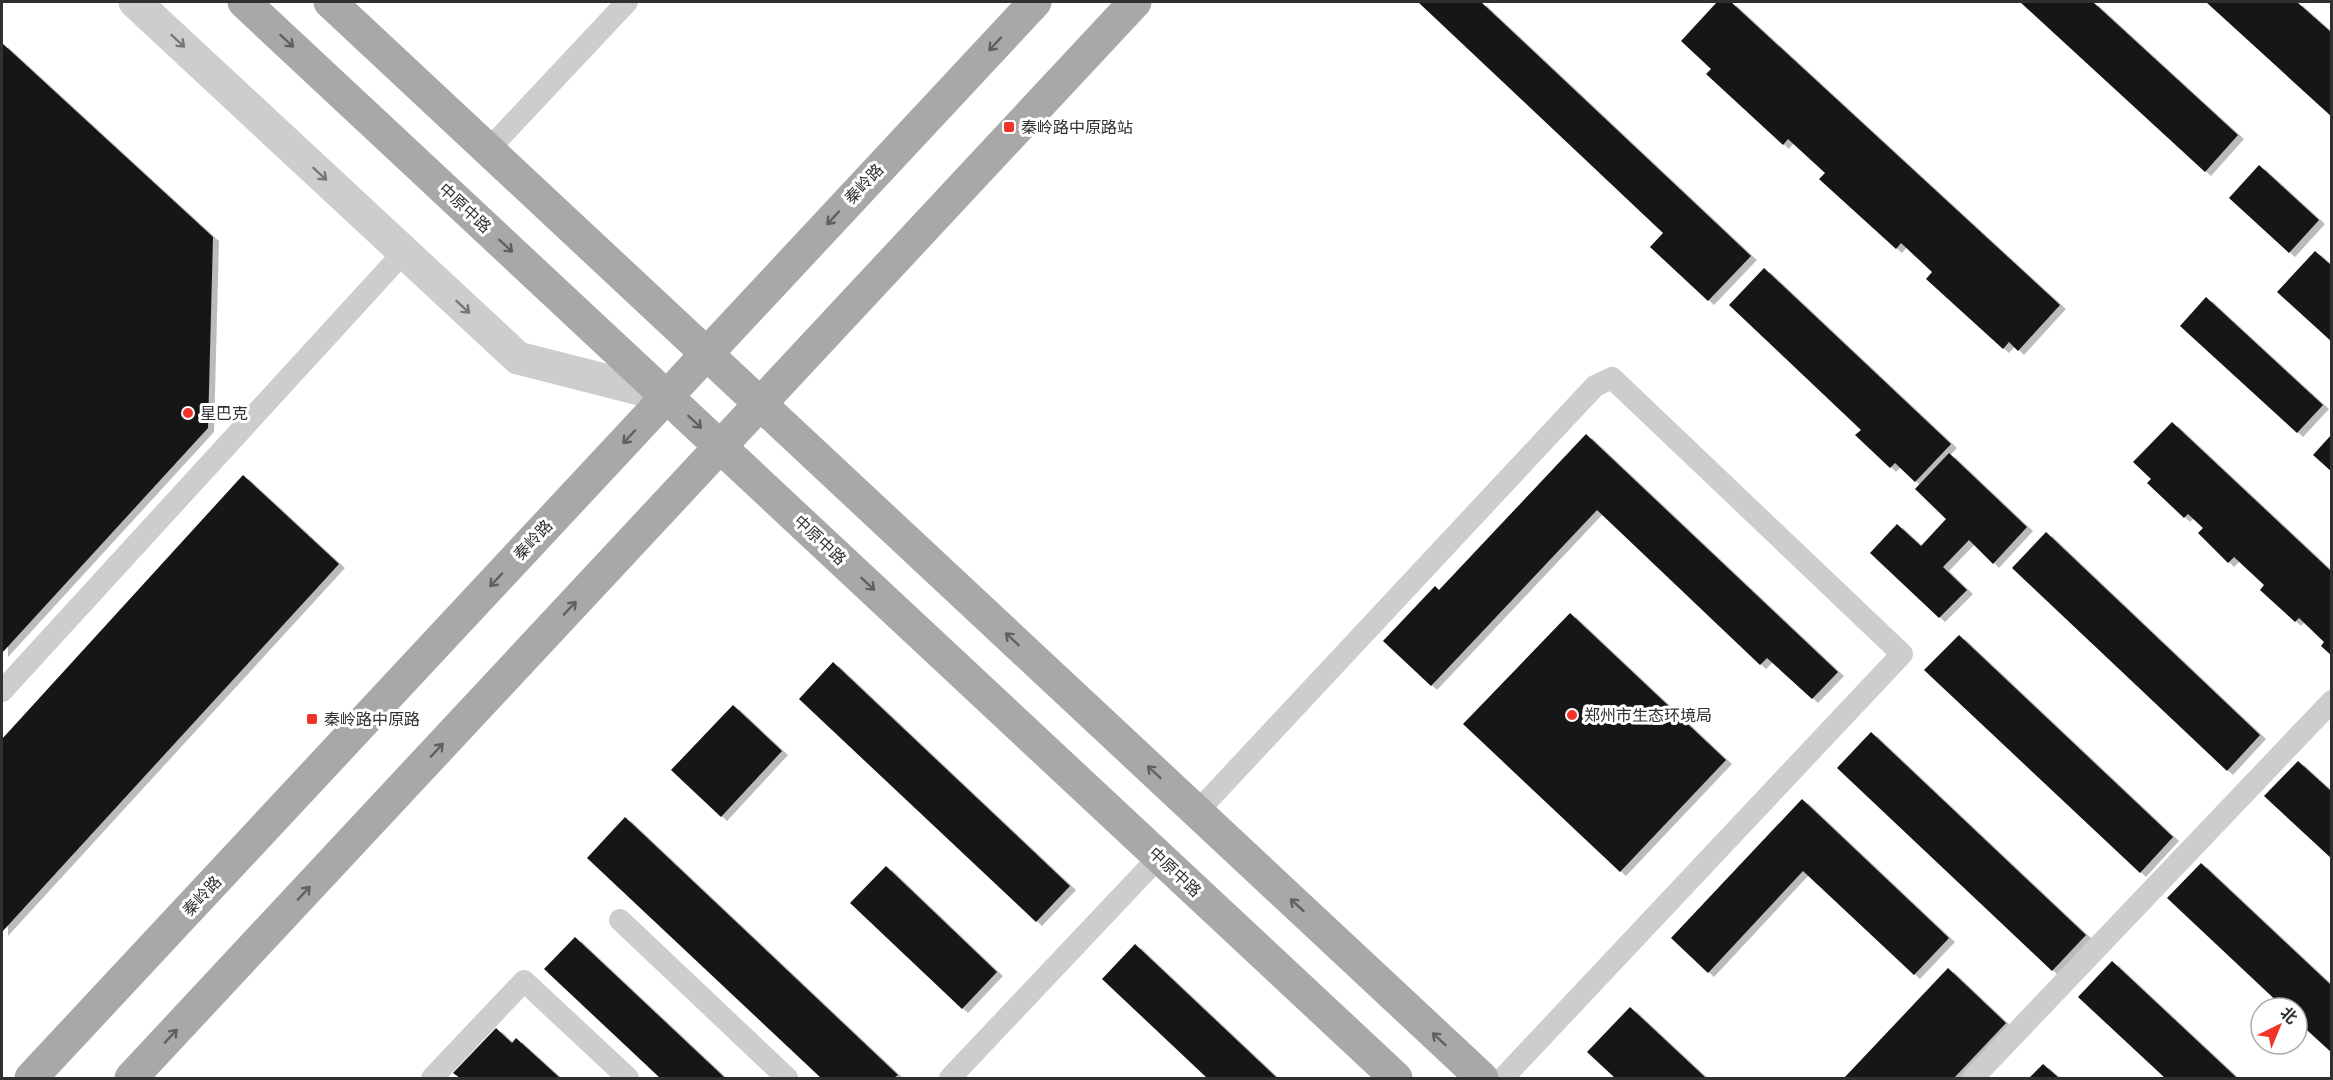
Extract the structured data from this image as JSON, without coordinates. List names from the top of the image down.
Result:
{
  "streets": {
    "main road": ["秦岭路", "中原中路"]
  },
  "crossings": [
    ["秦岭路", "中原中路"]
  ],
  "places": {
    "transit": ["秦岭路中原路站", "秦岭路中原路"],
    "other": ["星巴克", "郑州市生态环境局"]
  },
  "north": "top right"
}
